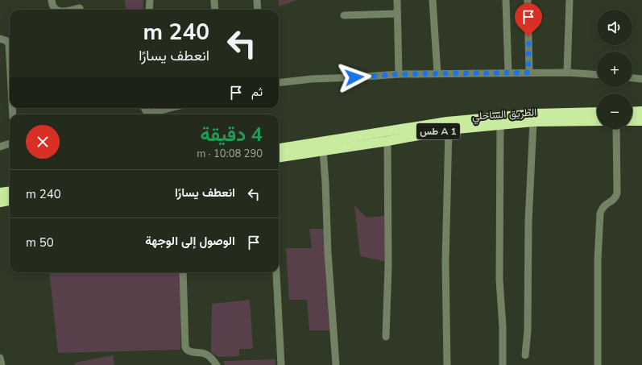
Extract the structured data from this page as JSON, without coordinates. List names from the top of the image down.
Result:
{
  "streets": {
    "highway": ["الطريق الساحلي", "طس A 1"]
  },
  "page": {
    "map_buttons": ["+", "−"],
    "turn": ["240 m", "انعطف يسارًا"],
    "then": "ثم",
    "heading": ["4 دقيقة", "290 m · 10:08"],
    "list": [
      {
        "name": "انعطف يسارًا",
        "value": "240 m"
      },
      {
        "name": "الوصول إلى الوجهة",
        "value": "50 m"
      }
    ]
  }
}
